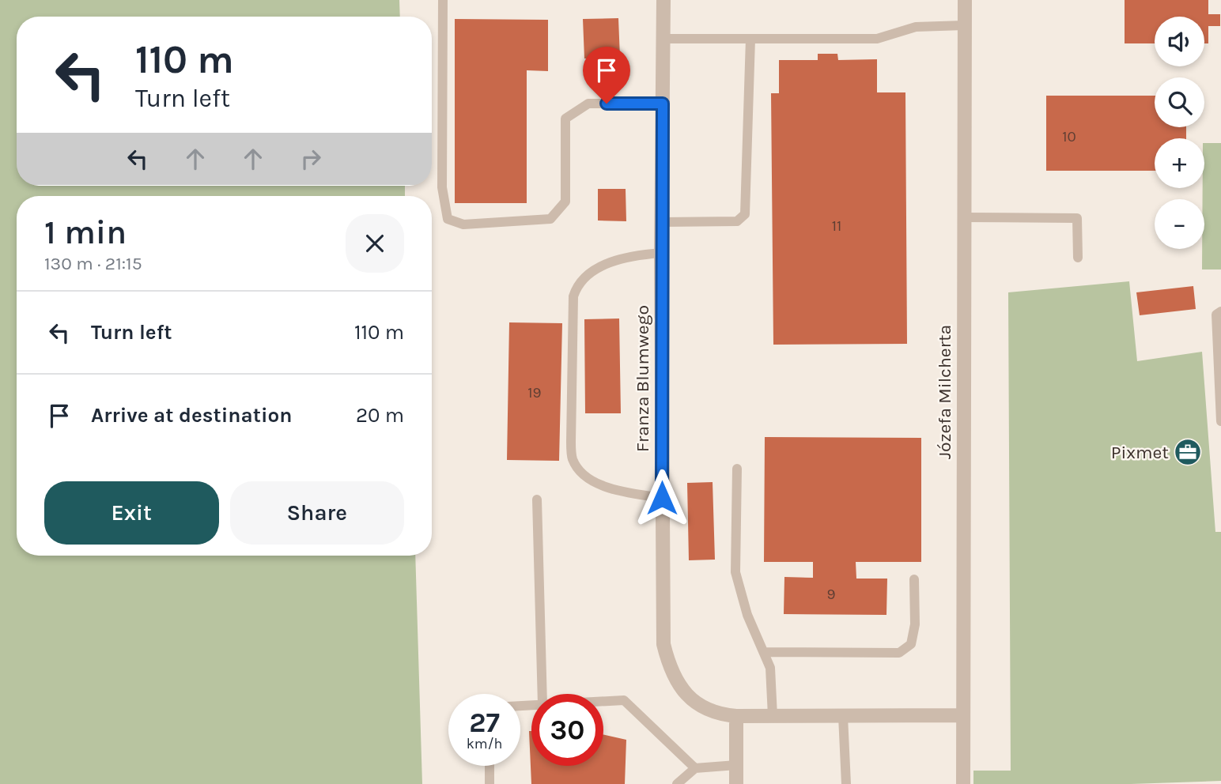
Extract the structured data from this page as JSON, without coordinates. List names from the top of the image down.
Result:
{
  "streets": {
    "street": ["Franza Blumwego", "Józefa Milcherta"]
  },
  "crossings": [
    ["Franza Blumwego", "Józefa Milcherta"]
  ],
  "places": {
    "office": ["Pixmet"]
  },
  "house_numbers": [
    "10",
    "11",
    "19",
    "9"
  ],
  "page": {
    "map_buttons": ["+", "−"],
    "turn": ["110 m", "Turn left"],
    "heading": ["1 min", "130 m · 21:15"],
    "list": [
      {
        "name": "Turn left",
        "value": "110 m"
      },
      {
        "name": "Arrive at destination",
        "value": "20 m"
      }
    ],
    "buttons": ["Exit", "Share"],
    "speed": "27 km/h",
    "limit": "30"
  }
}
